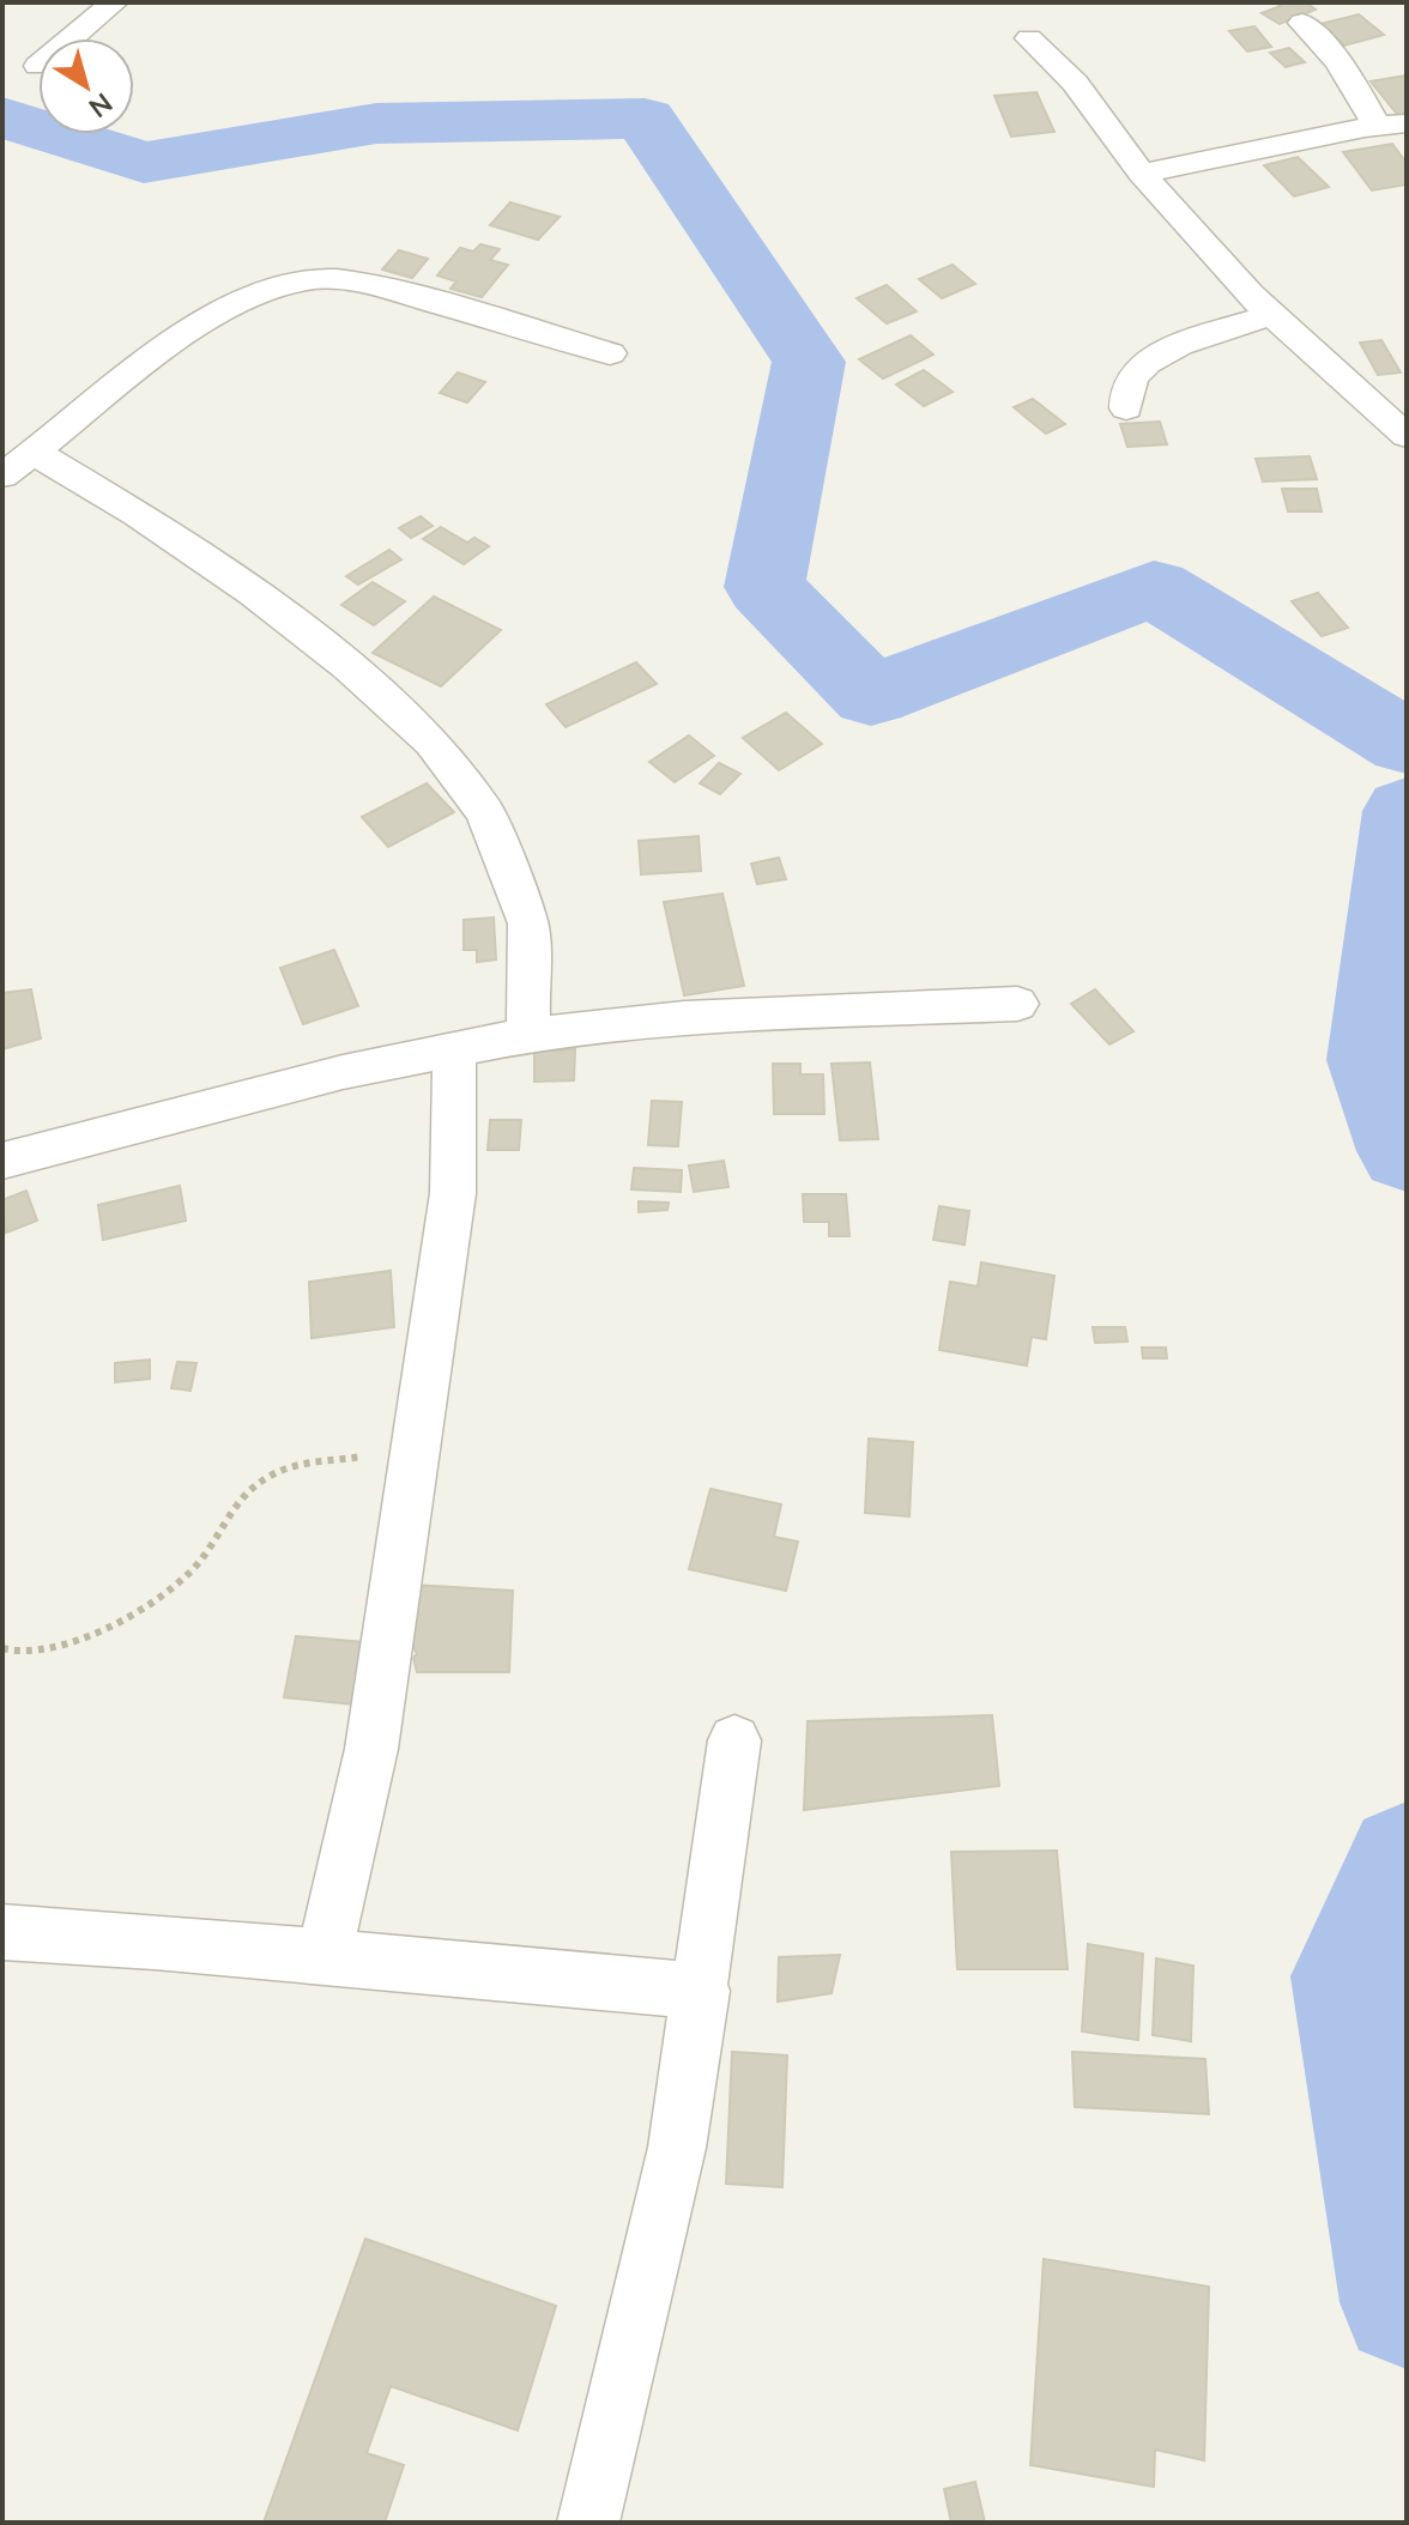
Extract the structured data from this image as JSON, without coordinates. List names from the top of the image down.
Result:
{
  "north": "bottom right"
}
